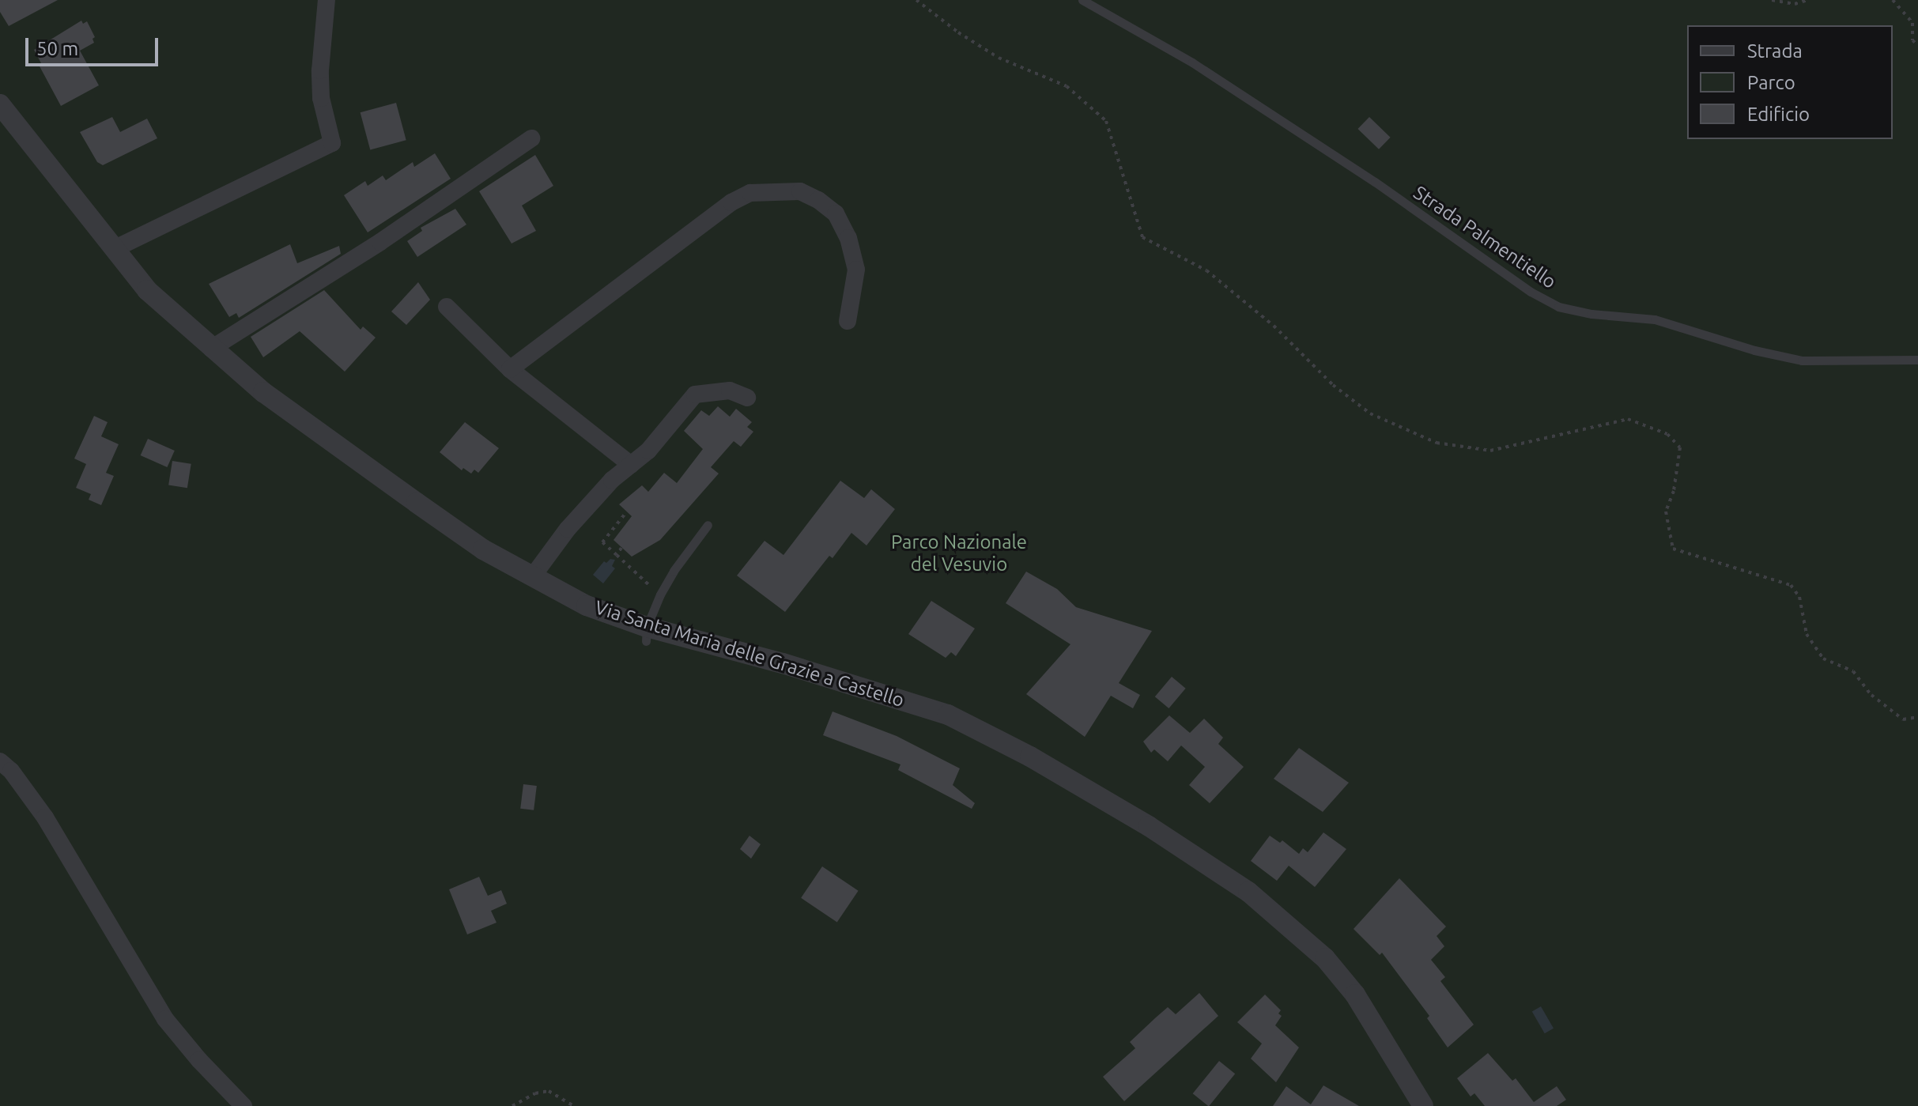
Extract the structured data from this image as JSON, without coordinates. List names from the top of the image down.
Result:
{
  "streets": {
    "street": ["Via Santa Maria delle Grazie a Castello"],
    "lane": ["Strada Palmentiello"]
  },
  "parks": ["Parco Nazionale del Vesuvio"],
  "legend": ["Strada", "Parco", "Edificio"],
  "scale_bar": "50 m"
}
